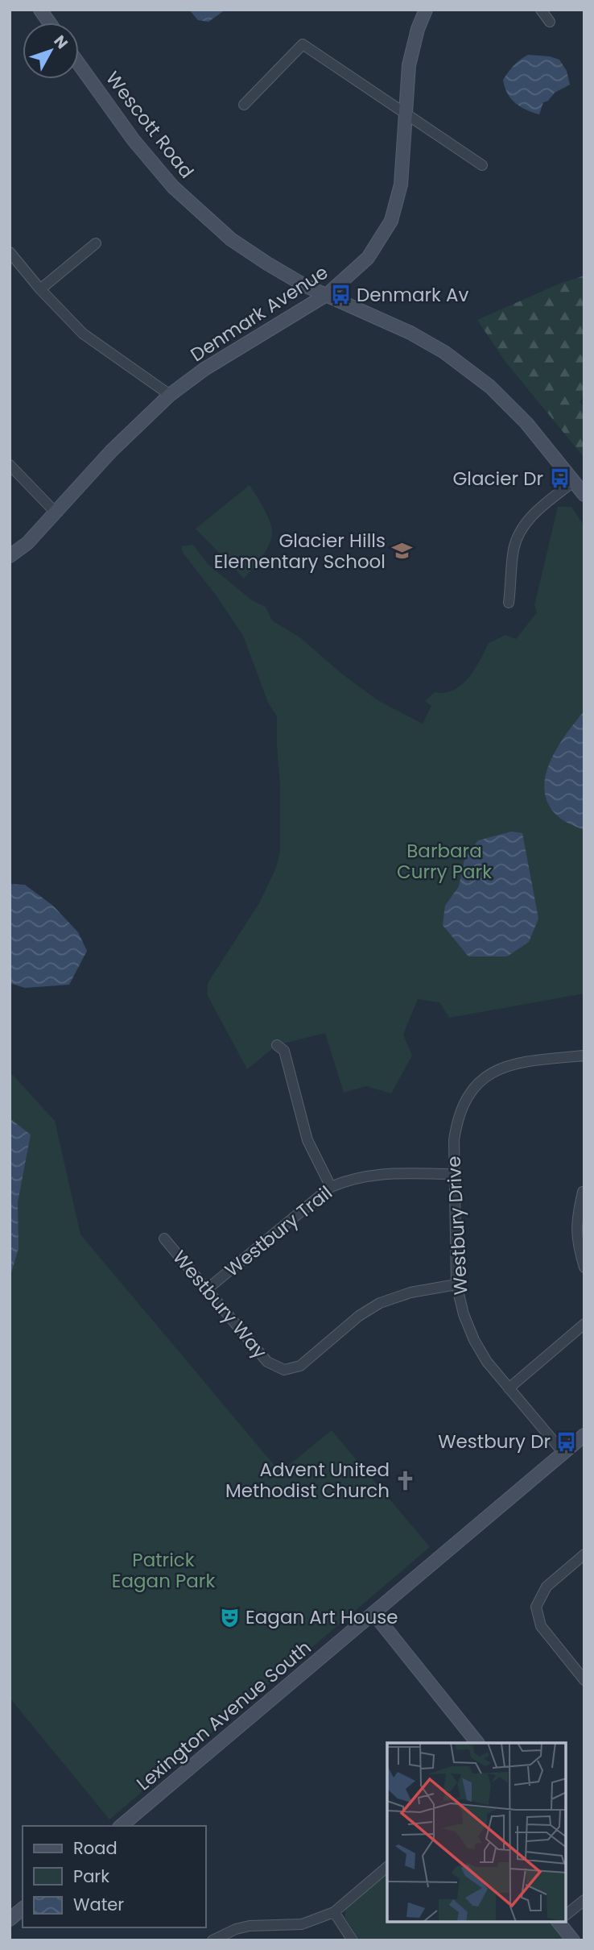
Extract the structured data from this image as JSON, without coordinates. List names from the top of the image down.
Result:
{
  "streets": {
    "street": [
      "Wescott Road",
      "Denmark Avenue",
      "Westbury Drive",
      "Westbury Trail",
      "Westbury Way",
      "Lexington Avenue South"
    ]
  },
  "crossings": [
    ["Wescott Road", "Denmark Avenue"],
    ["Westbury Drive", "Westbury Trail"],
    ["Westbury Drive", "Westbury Way"],
    ["Westbury Drive", "Lexington Avenue South"],
    ["Westbury Trail", "Westbury Way"]
  ],
  "parks": ["Barbara Curry Park", "Patrick Eagan Park"],
  "places": {
    "bus stop": ["Denmark Av", "Glacier Dr", "Westbury Dr"],
    "school or university": ["Glacier Hills Elementary School"],
    "church": ["Advent United Methodist Church"],
    "theatre": ["Eagan Art House"]
  },
  "legend": ["Road", "Park", "Water"],
  "north": "top right"
}
